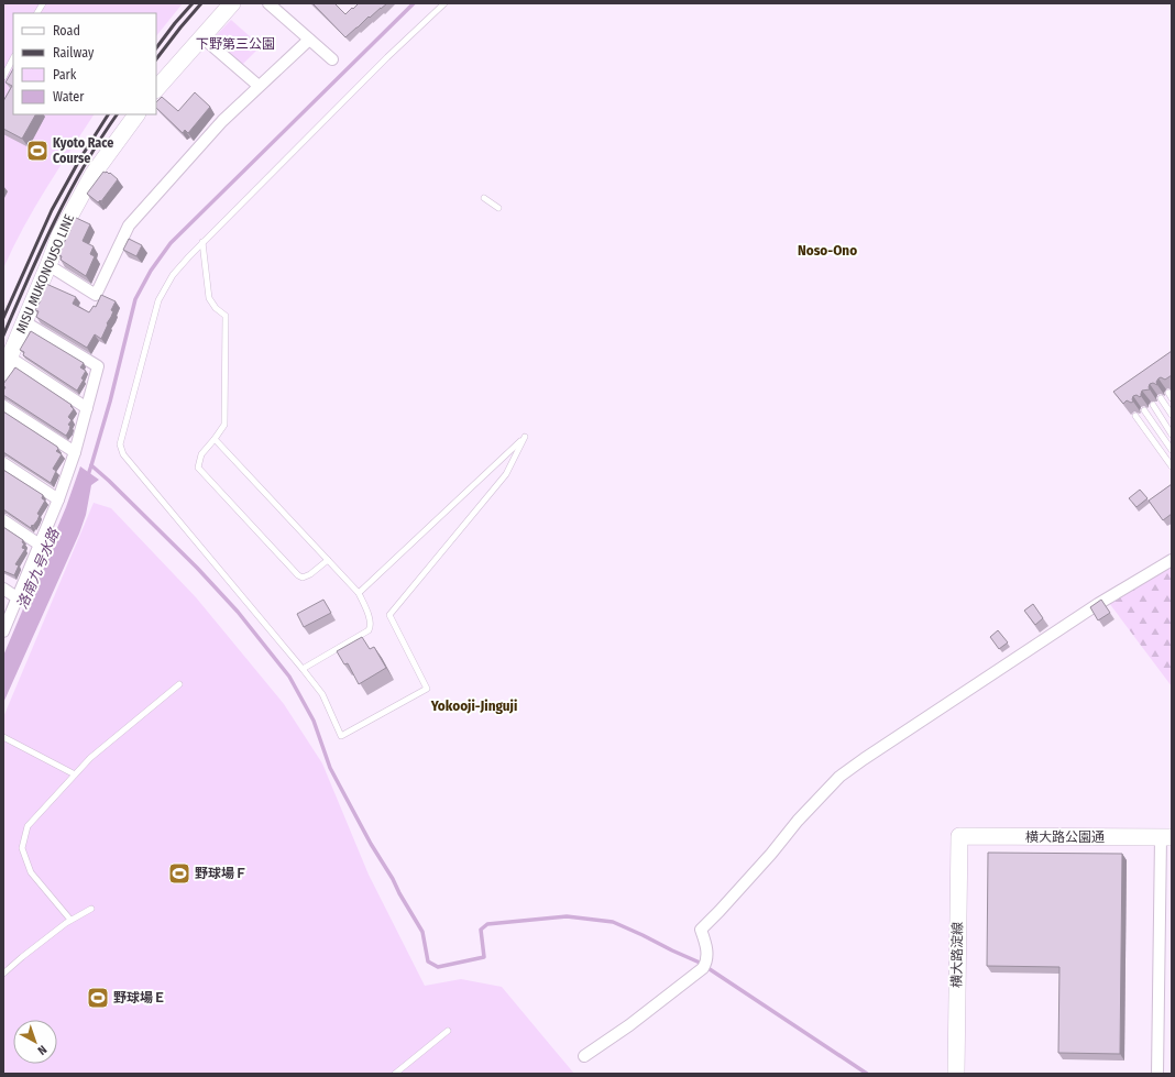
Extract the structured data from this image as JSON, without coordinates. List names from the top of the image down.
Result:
{
  "streets": {
    "street": ["MISU MUKONOUSO LINE", "横大路公園通", "横大路淀線"]
  },
  "crossings": [
    ["横大路公園通", "横大路淀線"]
  ],
  "districts": ["Noso-Ono", "Yokooji-Jinguji"],
  "water": ["洛南九号水路"],
  "parks": ["下野第三公園"],
  "places": {
    "sports": ["Kyoto Race Course", "野球場Ｆ", "野球場Ｅ"]
  },
  "legend": [
    "Road",
    "Railway",
    "Park",
    "Water"
  ],
  "north": "bottom right"
}
